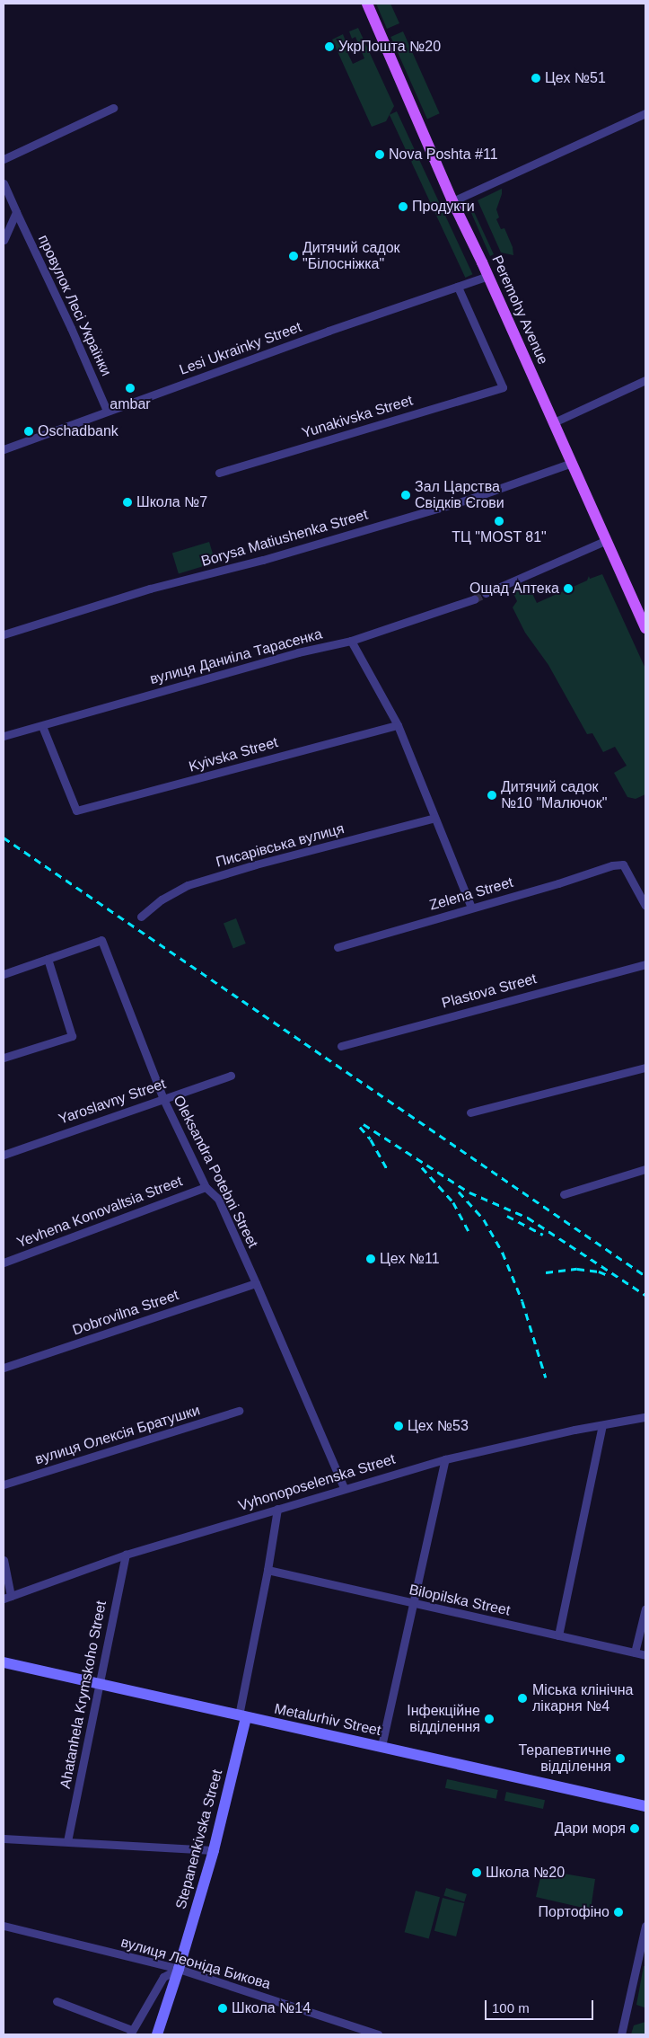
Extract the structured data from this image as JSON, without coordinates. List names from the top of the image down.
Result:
{
  "streets": {
    "main road": ["Peremohy Avenue", "Metalurhiv Street", "Stepanenkivska Street"],
    "street": [
      "провулок Лесі Українки",
      "Lesi Ukrainky Street",
      "Yunakivska Street",
      "Borysa Matiushenka Street",
      "вулиця Даниіла Тарасенка",
      "Kyivska Street",
      "Писарівська вулиця",
      "Zelena Street",
      "Plastova Street",
      "Yaroslavny Street",
      "Oleksandra Potebni Street",
      "Yevhena Konovaltsia Street",
      "Dobrovilna Street",
      "вулиця Олексія Братушки",
      "Vyhonoposelenska Street",
      "Bilopilska Street",
      "Ahatanhela Krymskoho Street",
      "вулиця Леоніда Бикова"
    ]
  },
  "crossings": [
    ["провулок Лесі Українки", "Lesi Ukrainky Street"],
    ["Peremohy Avenue", "Lesi Ukrainky Street"],
    ["Peremohy Avenue", "Borysa Matiushenka Street"],
    ["Lesi Ukrainky Street", "Yunakivska Street"],
    ["вулиця Даниіла Тарасенка", "Kyivska Street"],
    ["Yaroslavny Street", "Oleksandra Potebni Street"],
    ["Oleksandra Potebni Street", "Yevhena Konovaltsia Street"],
    ["Oleksandra Potebni Street", "Dobrovilna Street"],
    ["Oleksandra Potebni Street", "Vyhonoposelenska Street"],
    ["Vyhonoposelenska Street", "Ahatanhela Krymskoho Street"],
    ["Vyhonoposelenska Street", "Stepanenkivska Street"],
    ["Bilopilska Street", "Stepanenkivska Street"],
    ["Ahatanhela Krymskoho Street", "Metalurhiv Street"],
    ["Metalurhiv Street", "Stepanenkivska Street"],
    ["Stepanenkivska Street", "вулиця Леоніда Бикова"]
  ],
  "places": [
    "УкрПошта №20",
    "Цех №51",
    "Nova Poshta #11",
    "Продукти",
    "Дитячий садок \"Білосніжка\"",
    "ambar",
    "Oschadbank",
    "Зал Царства Свідків Єгови",
    "Школа №7",
    "ТЦ \"MOST 81\"",
    "Ощад Аптека",
    "Дитячий садок №10 \"Малючок\"",
    "Цех №11",
    "Цех №53",
    "Міська клінічна лікарня №4",
    "Інфекційне відділення",
    "Терапевтичне відділення",
    "Дари моря",
    "Школа №20",
    "Портофіно",
    "Школа №14"
  ],
  "scale_bar": "100 m"
}
